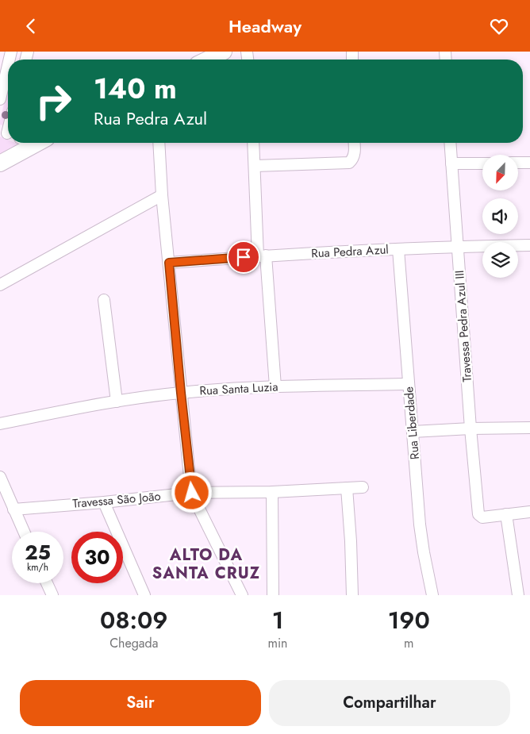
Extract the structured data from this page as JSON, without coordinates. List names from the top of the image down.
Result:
{
  "streets": {
    "street": [
      "Rua Pedra Azul",
      "Travessa Pedra Azul III",
      "Rua Santa Luzia",
      "Rua Liberdade",
      "Travessa São João"
    ]
  },
  "crossings": [
    ["Rua Pedra Azul", "Travessa Pedra Azul III"],
    ["Rua Pedra Azul", "Rua Liberdade"],
    ["Rua Santa Luzia", "Rua Liberdade"]
  ],
  "districts": ["ALTO DA SANTA CRUZ"],
  "north": "bottom left",
  "page": {
    "header": "Headway",
    "turn": ["140 m", "Rua Pedra Azul"],
    "speed": "25 km/h",
    "limit": "30",
    "eta": [
      "08:09",
      "Chegada",
      "1",
      "min",
      "190",
      "m"
    ],
    "buttons": ["Sair", "Compartilhar"]
  }
}
